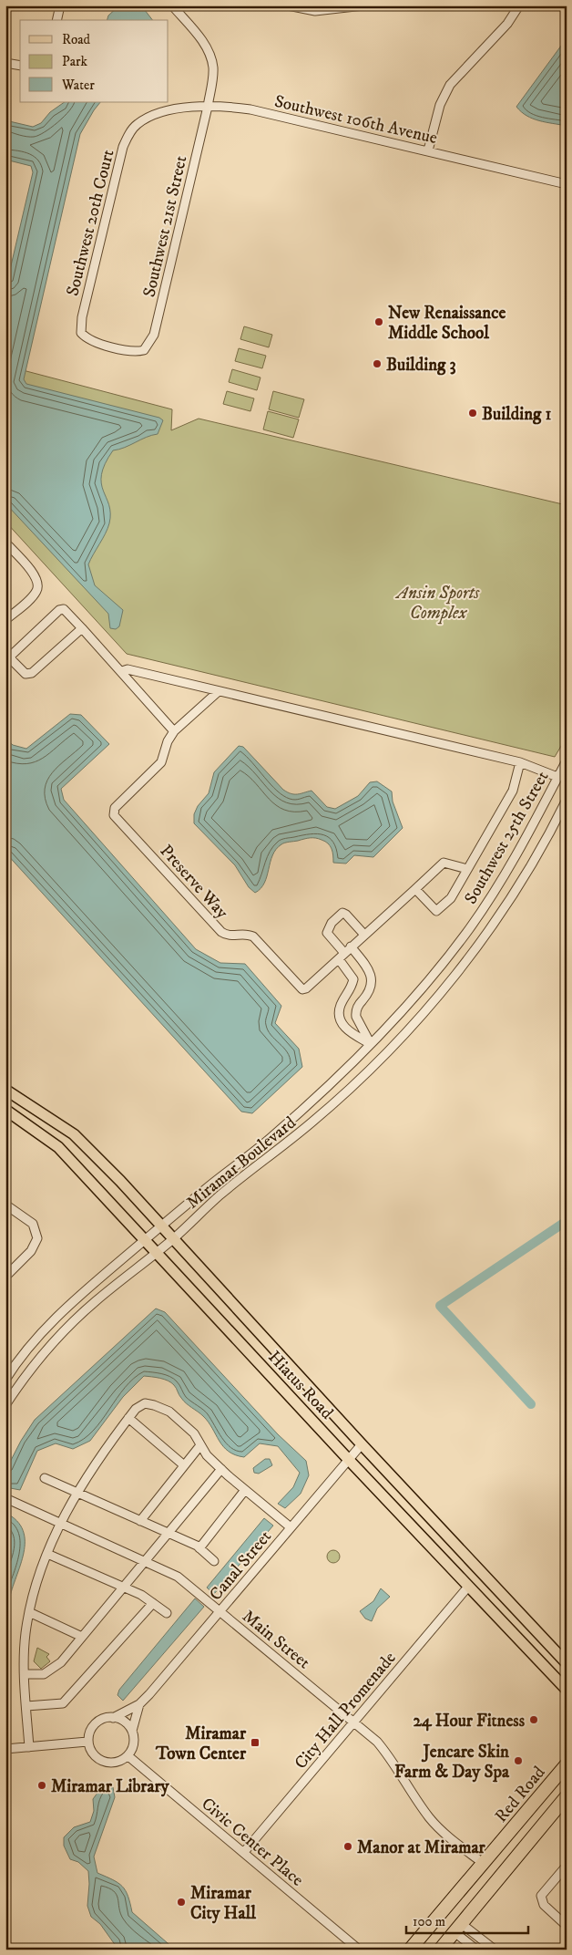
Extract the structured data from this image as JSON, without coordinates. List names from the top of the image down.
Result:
{
  "streets": {
    "highway": ["Red Road"],
    "main road": ["Hiatus Road"],
    "street": [
      "Southwest 106th Avenue",
      "Southwest 20th Court",
      "Southwest 21st Street",
      "Southwest 25th Street",
      "Preserve Way",
      "Miramar Boulevard",
      "Canal Street",
      "Main Street",
      "City Hall Promenade",
      "Civic Center Place"
    ]
  },
  "crossings": [
    ["Southwest 106th Avenue", "Southwest 20th Court"],
    ["Southwest 106th Avenue", "Southwest 21st Street"],
    ["Southwest 20th Court", "Southwest 21st Street"],
    ["Southwest 25th Street", "Miramar Boulevard"],
    ["Miramar Boulevard", "Hiatus Road"],
    ["Hiatus Road", "Canal Street"],
    ["Hiatus Road", "City Hall Promenade"],
    ["Canal Street", "Main Street"],
    ["Canal Street", "Civic Center Place"],
    ["Main Street", "City Hall Promenade"],
    ["Main Street", "Red Road"],
    ["City Hall Promenade", "Civic Center Place"]
  ],
  "parks": ["Ansin Sports Complex"],
  "places": {
    "other": [
      "New Renaissance Middle School",
      "Building 3",
      "Building 1",
      "24 Hour Fitness",
      "Jencare Skin Farm & Day Spa",
      "Miramar Library",
      "Manor at Miramar",
      "Miramar City Hall"
    ],
    "transit": ["Miramar Town Center"]
  },
  "legend": ["Road", "Park", "Water"],
  "scale_bar": "100 m"
}
